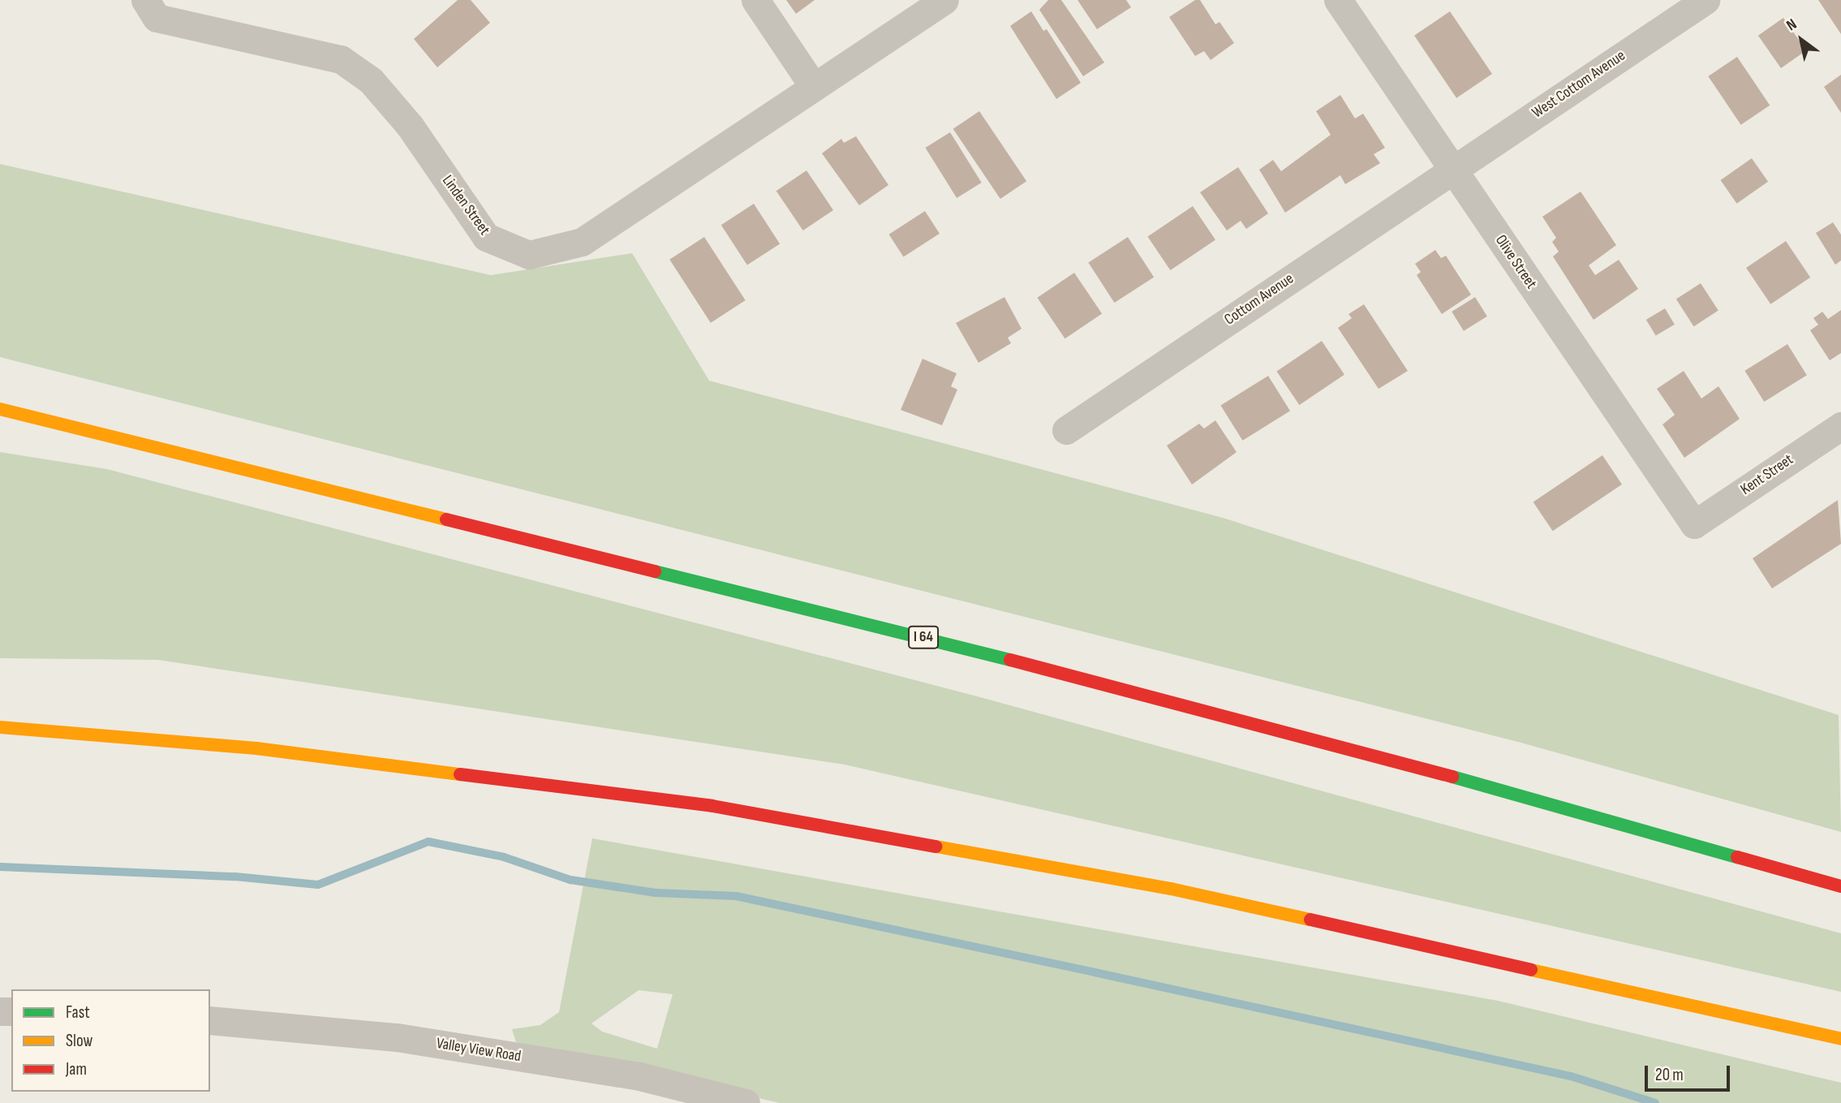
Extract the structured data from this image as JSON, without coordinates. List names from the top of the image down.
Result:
{
  "streets": {
    "highway": ["I 64"],
    "street": [
      "West Cottom Avenue",
      "Linden Street",
      "Olive Street",
      "Cottom Avenue",
      "Kent Street",
      "Valley View Road"
    ]
  },
  "crossings": [
    ["West Cottom Avenue", "Olive Street"],
    ["West Cottom Avenue", "Cottom Avenue"],
    ["Olive Street", "Cottom Avenue"],
    ["Olive Street", "Kent Street"]
  ],
  "legend": ["Fast", "Slow", "Jam"],
  "scale_bar": "20 m",
  "north": "top left"
}
